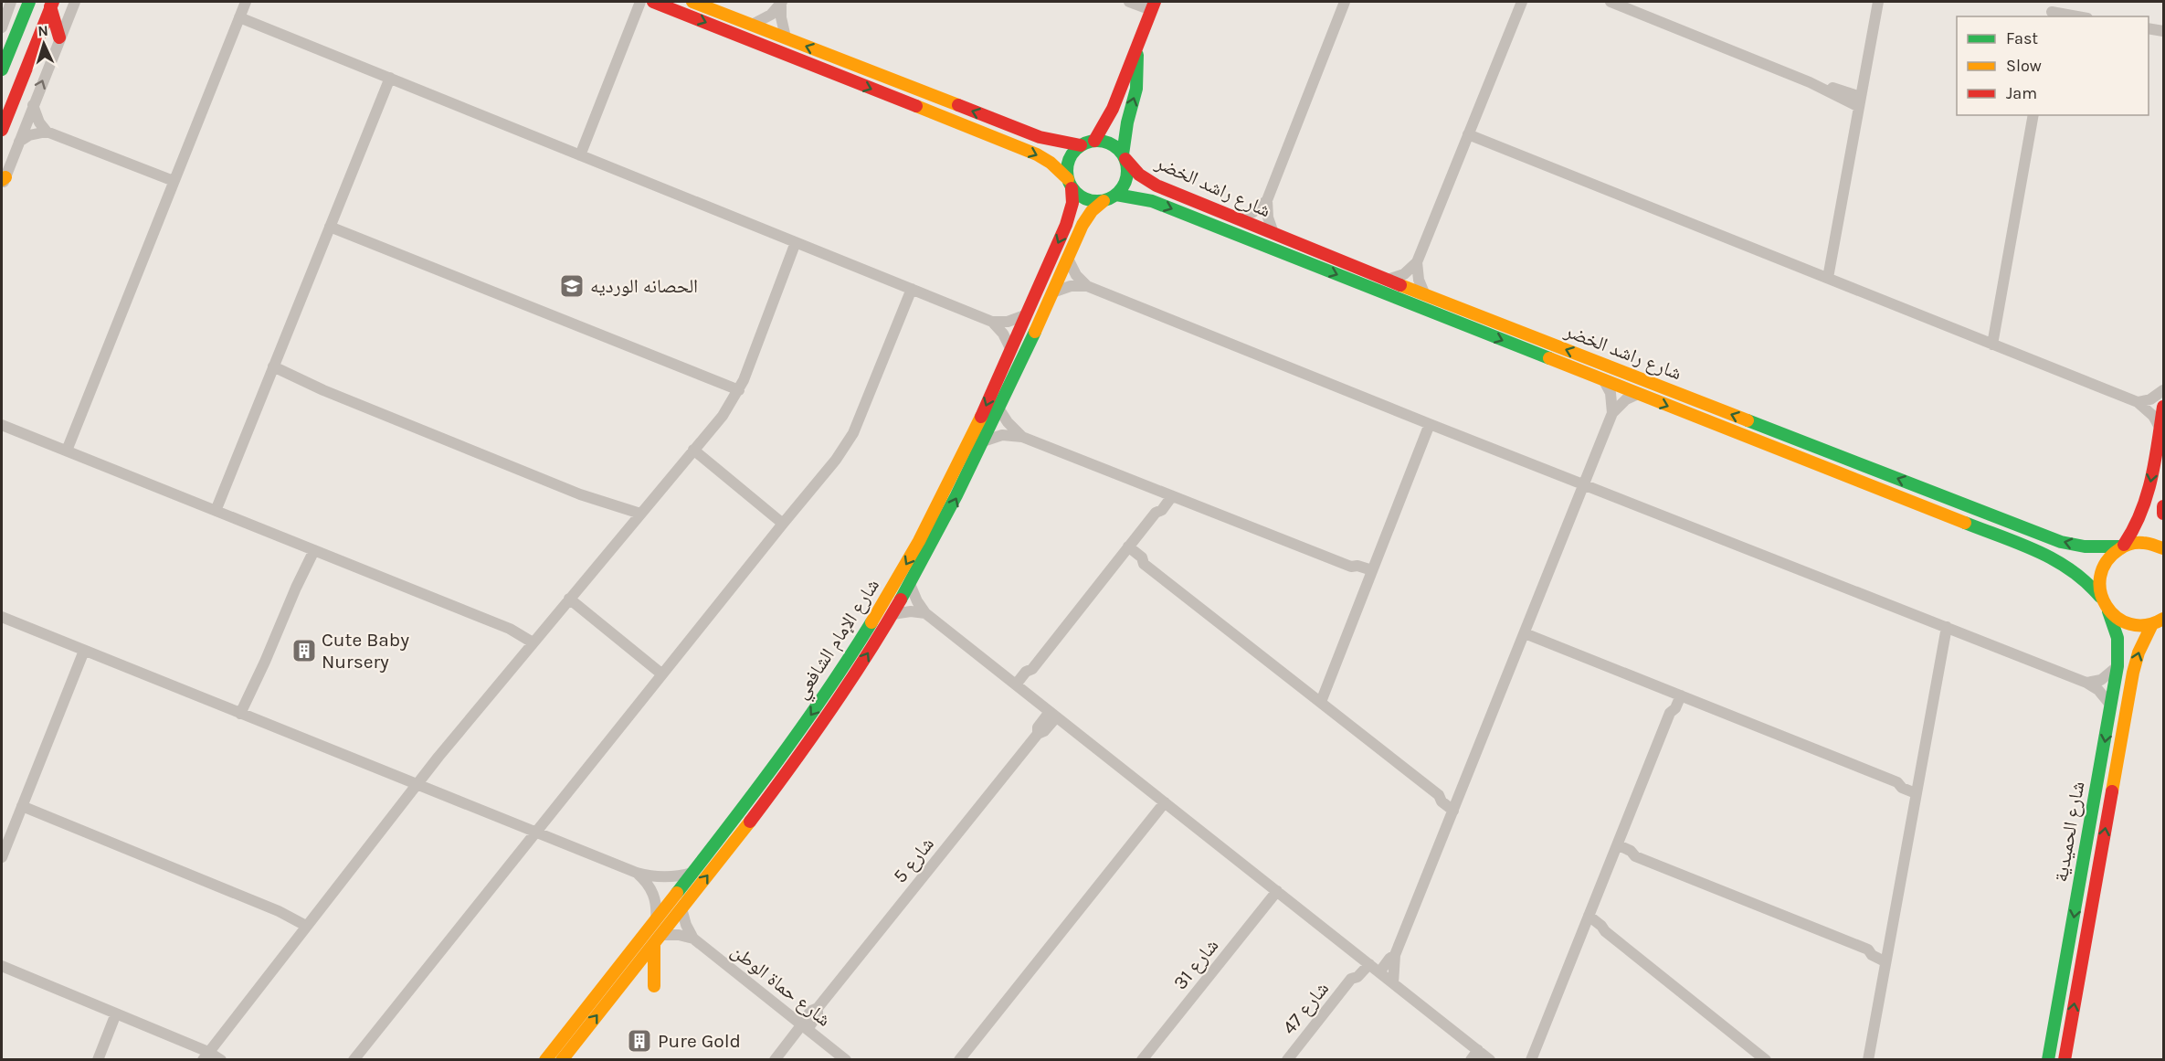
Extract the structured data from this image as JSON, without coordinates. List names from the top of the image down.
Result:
{
  "streets": {
    "street": [
      "شارع راشد الخضر",
      "شارع الإمام الشافعي",
      "شارع الحميدية",
      "شارع 5",
      "شارع 31",
      "شارع حماة الوطن",
      "شارع 47"
    ]
  },
  "crossings": [
    ["شارع راشد الخضر", "شارع الإمام الشافعي"],
    ["شارع راشد الخضر", "شارع الحميدية"],
    ["شارع الإمام الشافعي", "شارع حماة الوطن"],
    ["شارع 5", "شارع حماة الوطن"]
  ],
  "places": {
    "school or university": ["الحصانه الورديه"],
    "building": ["Cute Baby Nursery", "Pure Gold"]
  },
  "legend": ["Fast", "Slow", "Jam"],
  "north": "top"
}
